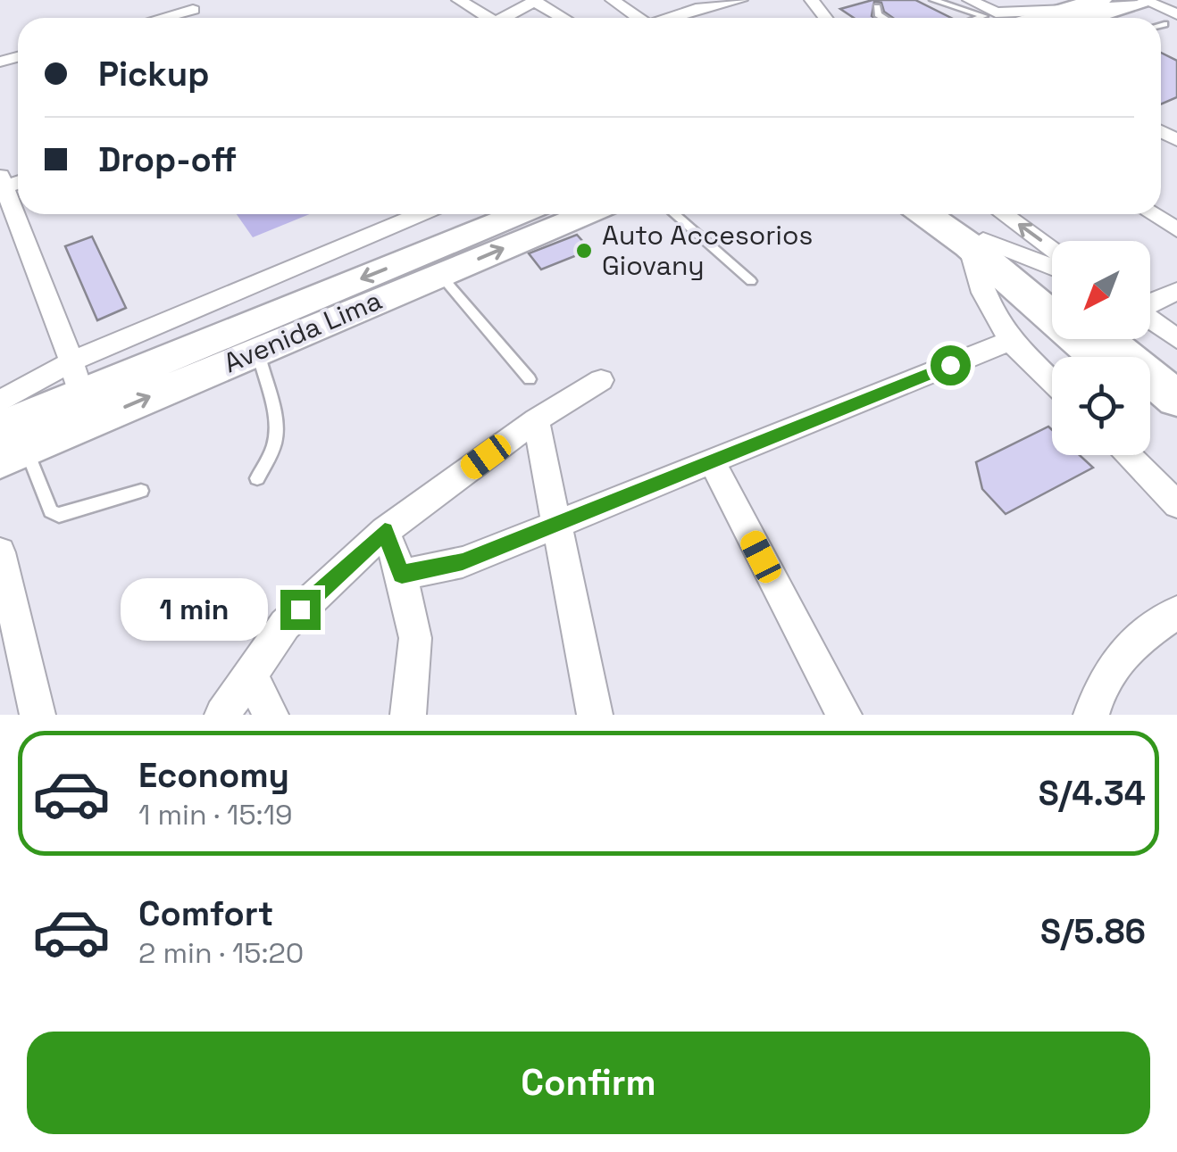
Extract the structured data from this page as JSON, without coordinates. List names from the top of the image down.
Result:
{
  "streets": {
    "main road": ["Avenida Lima"]
  },
  "places": ["Auto Accesorios Giovany"],
  "north": "bottom left",
  "page": {
    "banner": ["Pickup", "Drop-off"],
    "bubble": "1 min",
    "list": [
      {
        "name": "Economy",
        "note": "1 min · 15:19",
        "value": "S/4.34"
      },
      {
        "name": "Comfort",
        "note": "2 min · 15:20",
        "value": "S/5.86"
      }
    ],
    "buttons": "Confirm"
  }
}
